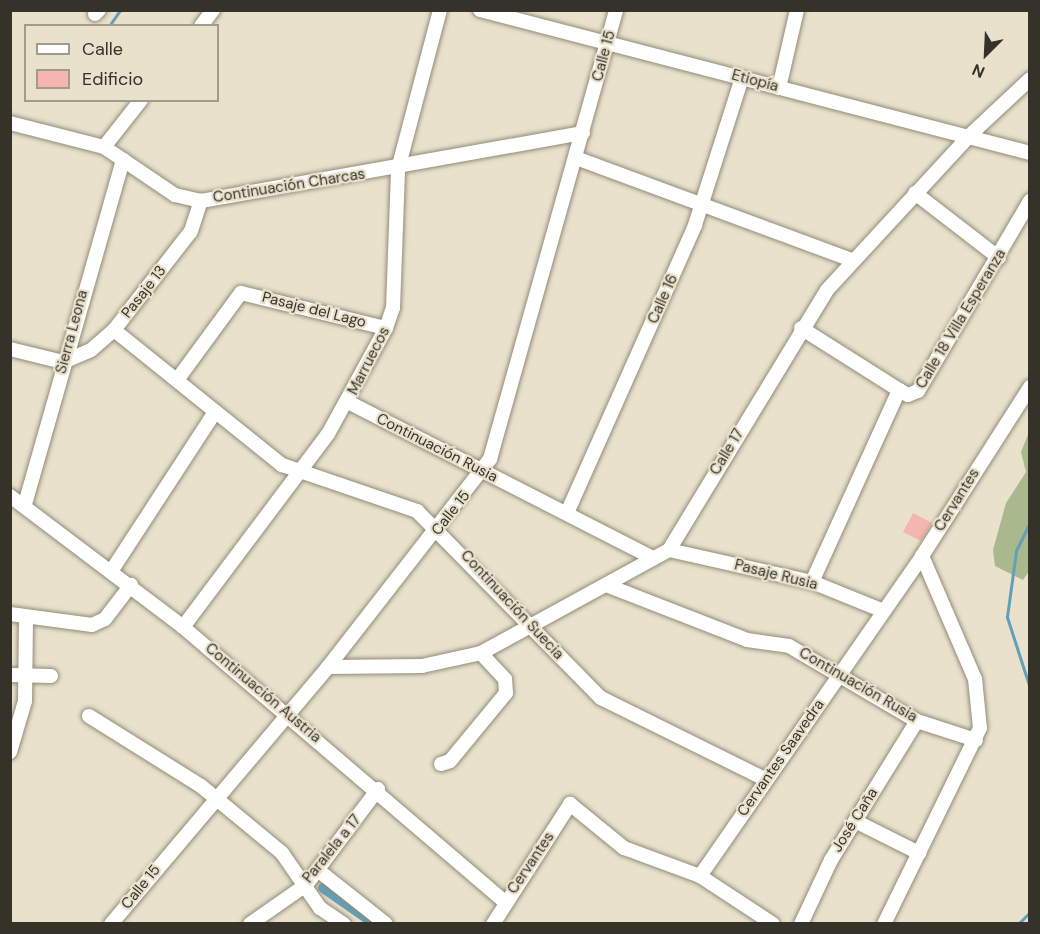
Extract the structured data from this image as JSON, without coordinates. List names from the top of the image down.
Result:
{
  "streets": {
    "street": [
      "Calle 15",
      "Etiopía",
      "Continuación Charcas",
      "Pasaje 13",
      "Calle 16",
      "Pasaje del Lago",
      "Calle 18 Villa Esperanza",
      "Sierra Leona",
      "Marruecos",
      "Continuación Rusia",
      "Calle 17",
      "Cervantes",
      "Pasaje Rusia",
      "Continuación Suecia",
      "Continuación Austria",
      "Cervantes Saavedra",
      "José Caña",
      "Paralela a 17"
    ]
  },
  "crossings": [
    ["Calle 15", "Etiopía"],
    ["Calle 15", "Continuación Charcas"],
    ["Calle 15", "Continuación Rusia"],
    ["Calle 15", "Continuación Suecia"],
    ["Calle 15", "Continuación Austria"],
    ["Etiopía", "Calle 16"],
    ["Etiopía", "Calle 17"],
    ["Continuación Charcas", "Pasaje 13"],
    ["Continuación Charcas", "Sierra Leona"],
    ["Continuación Charcas", "Marruecos"],
    ["Pasaje 13", "Sierra Leona"],
    ["Pasaje 13", "Continuación Suecia"],
    ["Calle 16", "Continuación Rusia"],
    ["Pasaje del Lago", "Marruecos"],
    ["Pasaje del Lago", "Continuación Suecia"],
    ["Calle 18 Villa Esperanza", "Pasaje Rusia"],
    ["Sierra Leona", "Continuación Austria"],
    ["Marruecos", "Continuación Rusia"],
    ["Marruecos", "Continuación Suecia"],
    ["Marruecos", "Continuación Austria"],
    ["Continuación Rusia", "Cervantes Saavedra"],
    ["Continuación Rusia", "José Caña"],
    ["Calle 17", "Pasaje Rusia"],
    ["Cervantes", "Pasaje Rusia"],
    ["Cervantes", "Continuación Austria"],
    ["Cervantes", "Cervantes Saavedra"],
    ["Pasaje Rusia", "Cervantes Saavedra"],
    ["Continuación Suecia", "Cervantes Saavedra"],
    ["Continuación Austria", "Paralela a 17"]
  ],
  "legend": ["Calle", "Edificio"],
  "north": "bottom left"
}
